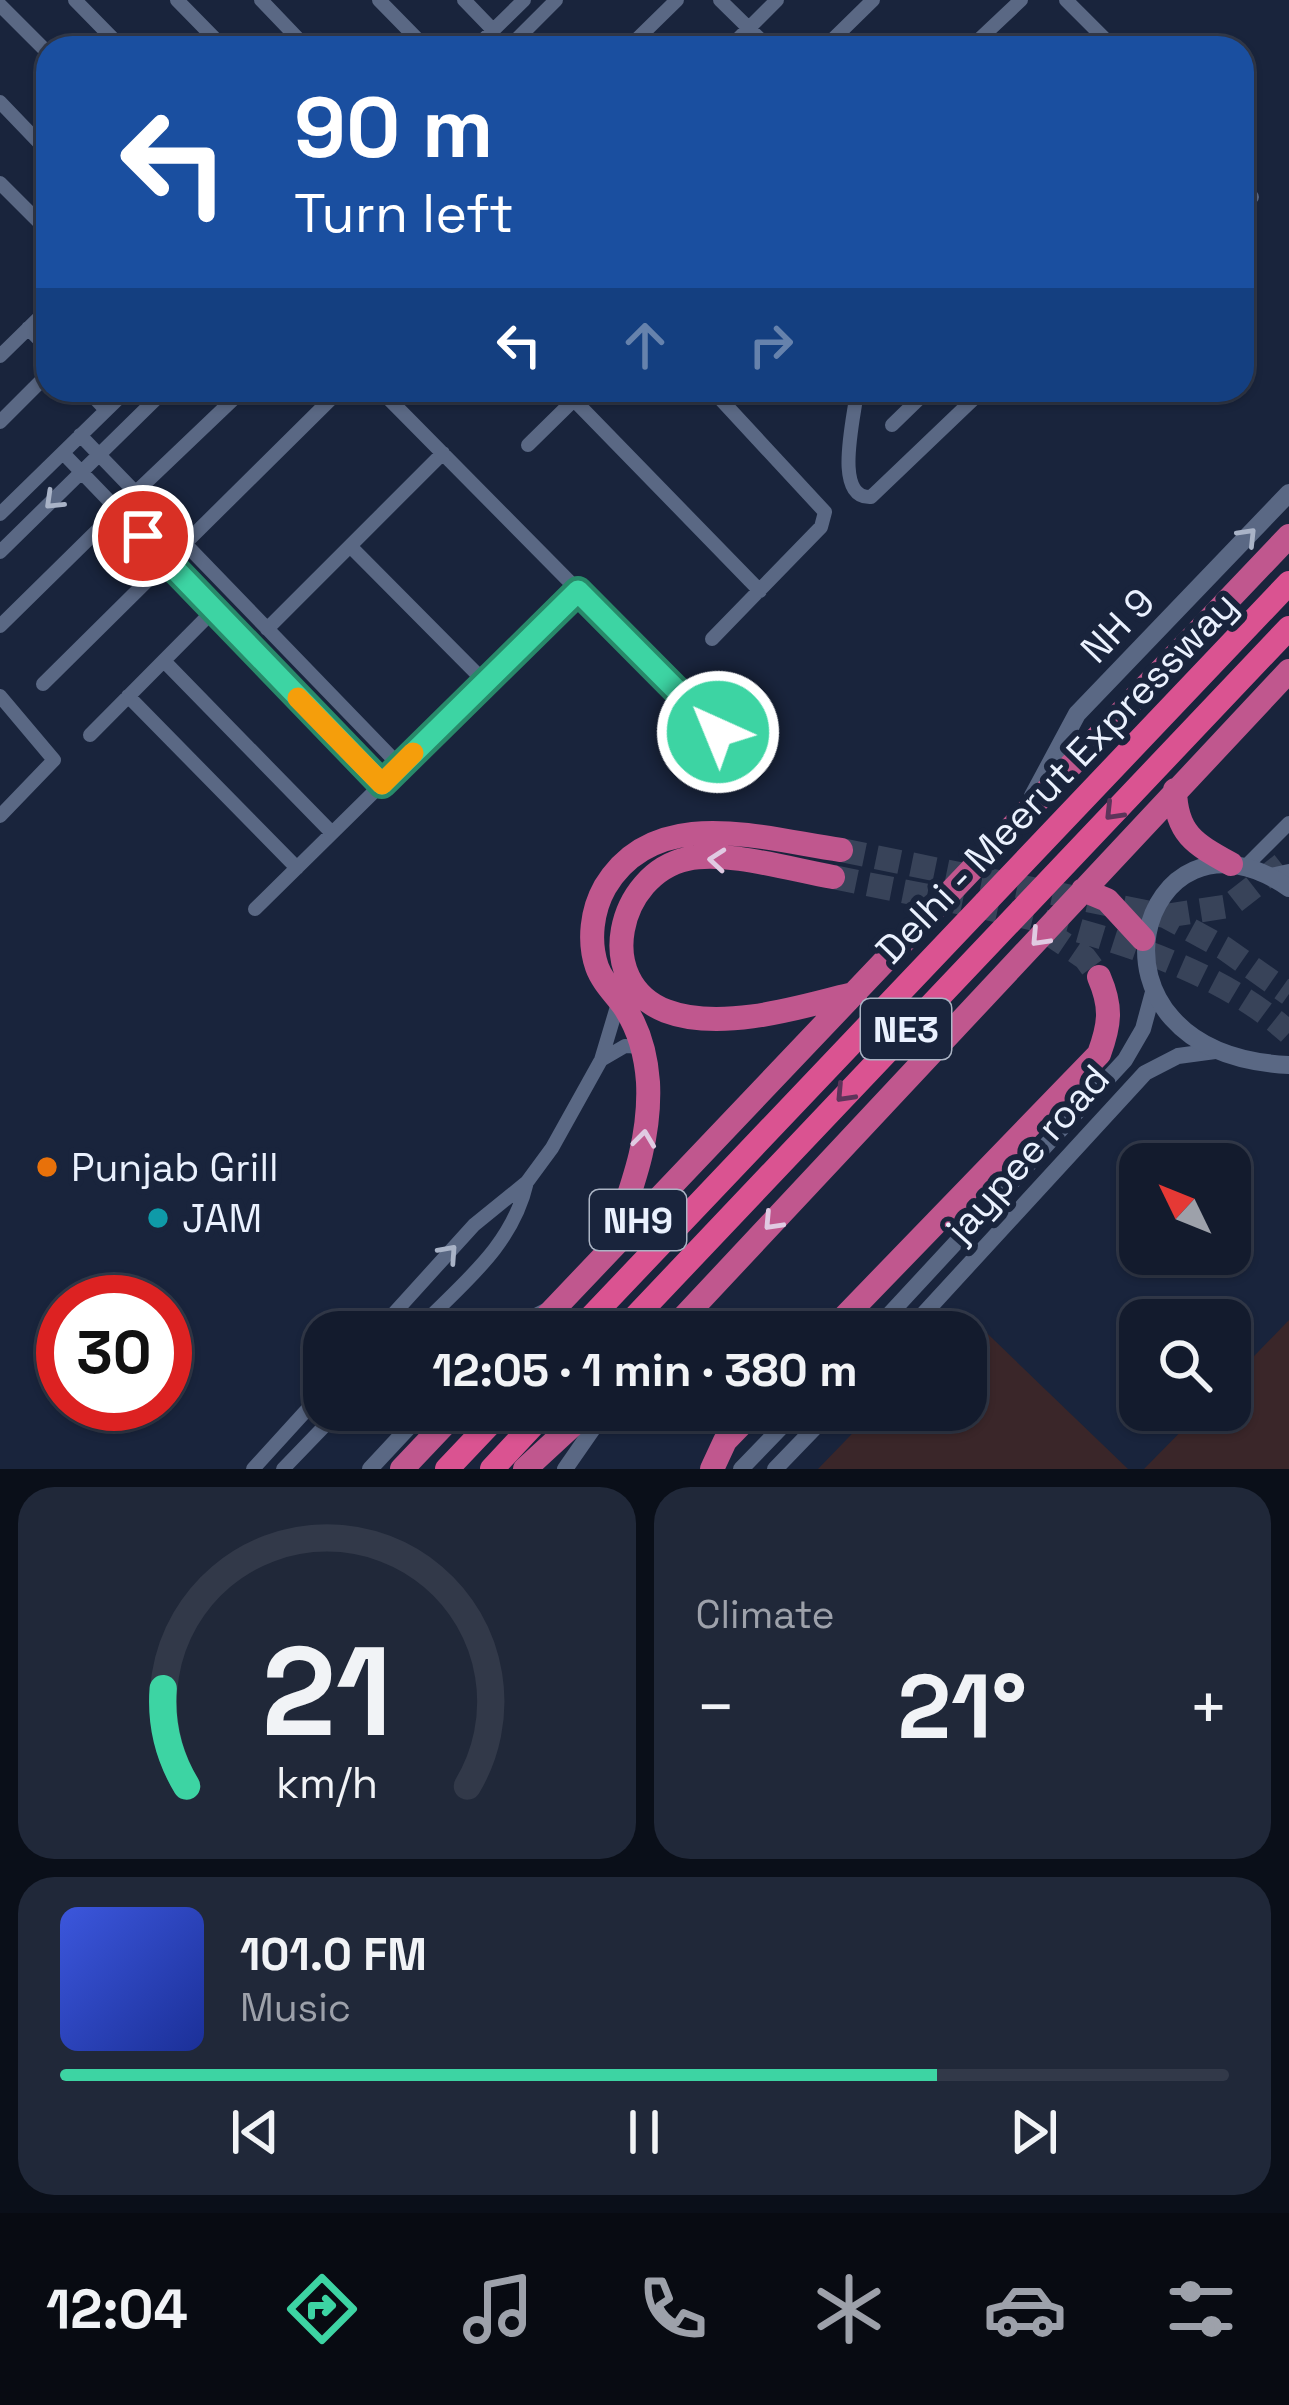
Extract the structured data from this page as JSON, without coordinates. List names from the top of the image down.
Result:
{
  "streets": {
    "highway": ["Delhi - Meerut Expressway", "NE3", "NH9"],
    "main road": ["NH 9"],
    "street": ["jaypee road"]
  },
  "crossings": [
    ["NH 9", "NH9"]
  ],
  "one_way": ["NH 9"],
  "places": ["Punjab Grill", "JAM"],
  "north": "top left",
  "page": {
    "turn": ["90 m", "Turn left"],
    "limit": "30",
    "trip": "12:05 · 1 min · 380 m",
    "tile": "Climate",
    "heat": ["−", "21°", "+"],
    "song": ["101.0 FM", "Music"],
    "tabs": "12:04",
    "gauge": ["21", "km/h"]
  }
}
